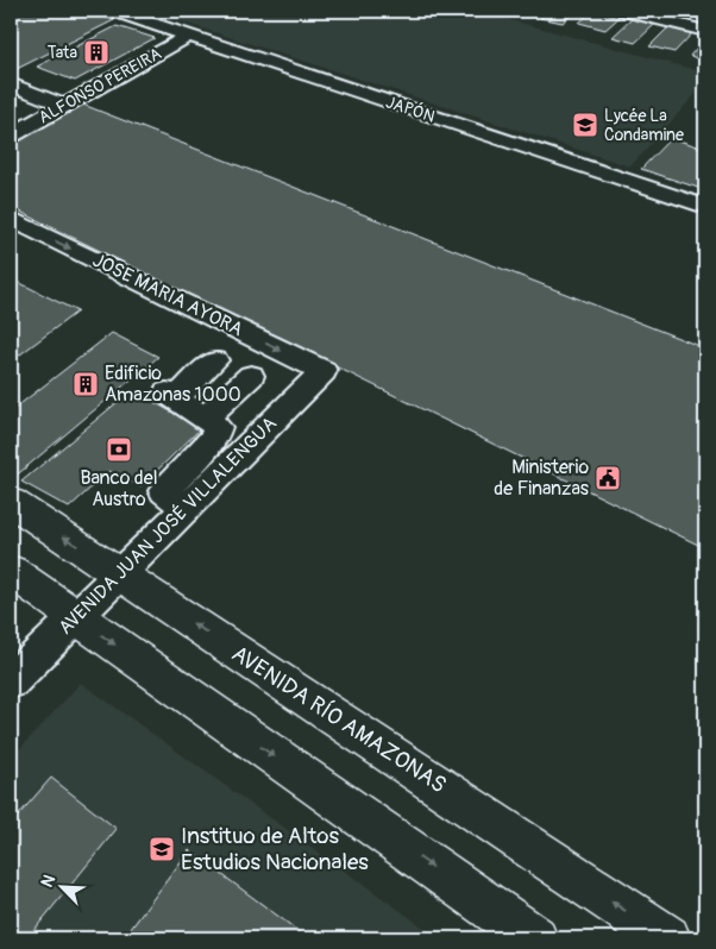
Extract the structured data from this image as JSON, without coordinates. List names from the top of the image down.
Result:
{
  "streets": {
    "main road": ["AVENIDA RÍO AMAZONAS"],
    "street": [
      "ALFONSO PEREIRA",
      "JAPÓN",
      "JOSE MARIA AYORA",
      "AVENIDA JUAN JOSÉ VILLALENGUA"
    ]
  },
  "crossings": [
    ["ALFONSO PEREIRA", "JAPÓN"],
    ["JOSE MARIA AYORA", "AVENIDA JUAN JOSÉ VILLALENGUA"],
    ["AVENIDA JUAN JOSÉ VILLALENGUA", "AVENIDA RÍO AMAZONAS"]
  ],
  "places": {
    "building": ["Tata", "Edificio Amazonas 1000"],
    "school or university": ["Lycée La Condamine", "Instituo de Altos Estudios Nacionales"],
    "bank": ["Banco del Austro"],
    "public building": ["Ministerio de Finanzas"]
  },
  "north": "top left"
}
